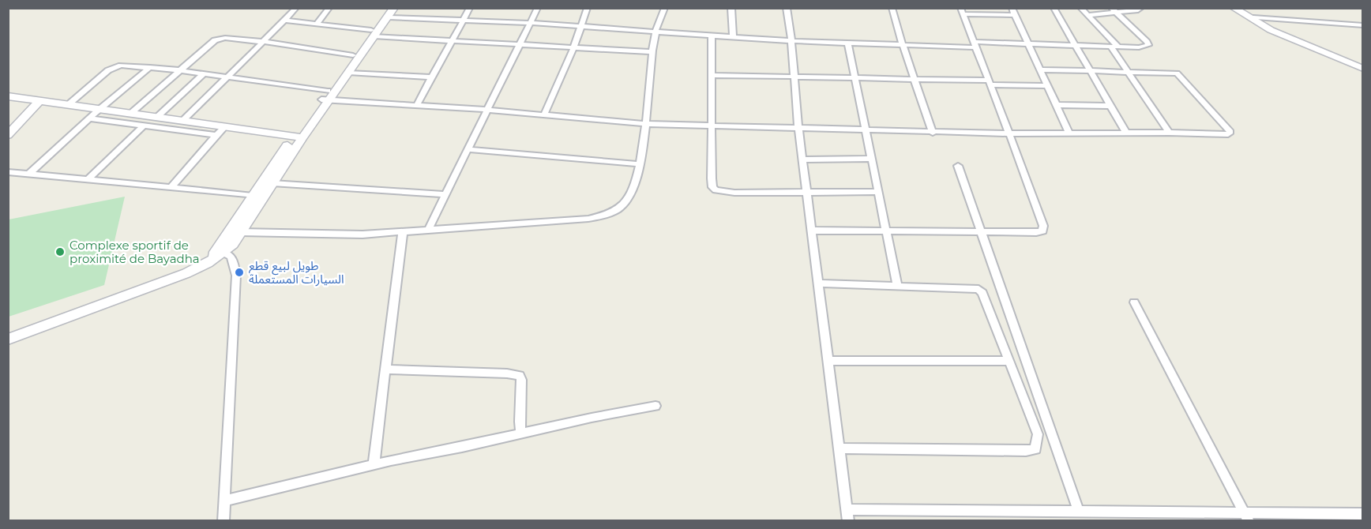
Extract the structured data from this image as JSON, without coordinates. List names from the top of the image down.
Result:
{
  "places": ["Complexe sportif de proximité de Bayadha", "طويل لبيع قطع السيارات المستعملة"]
}
